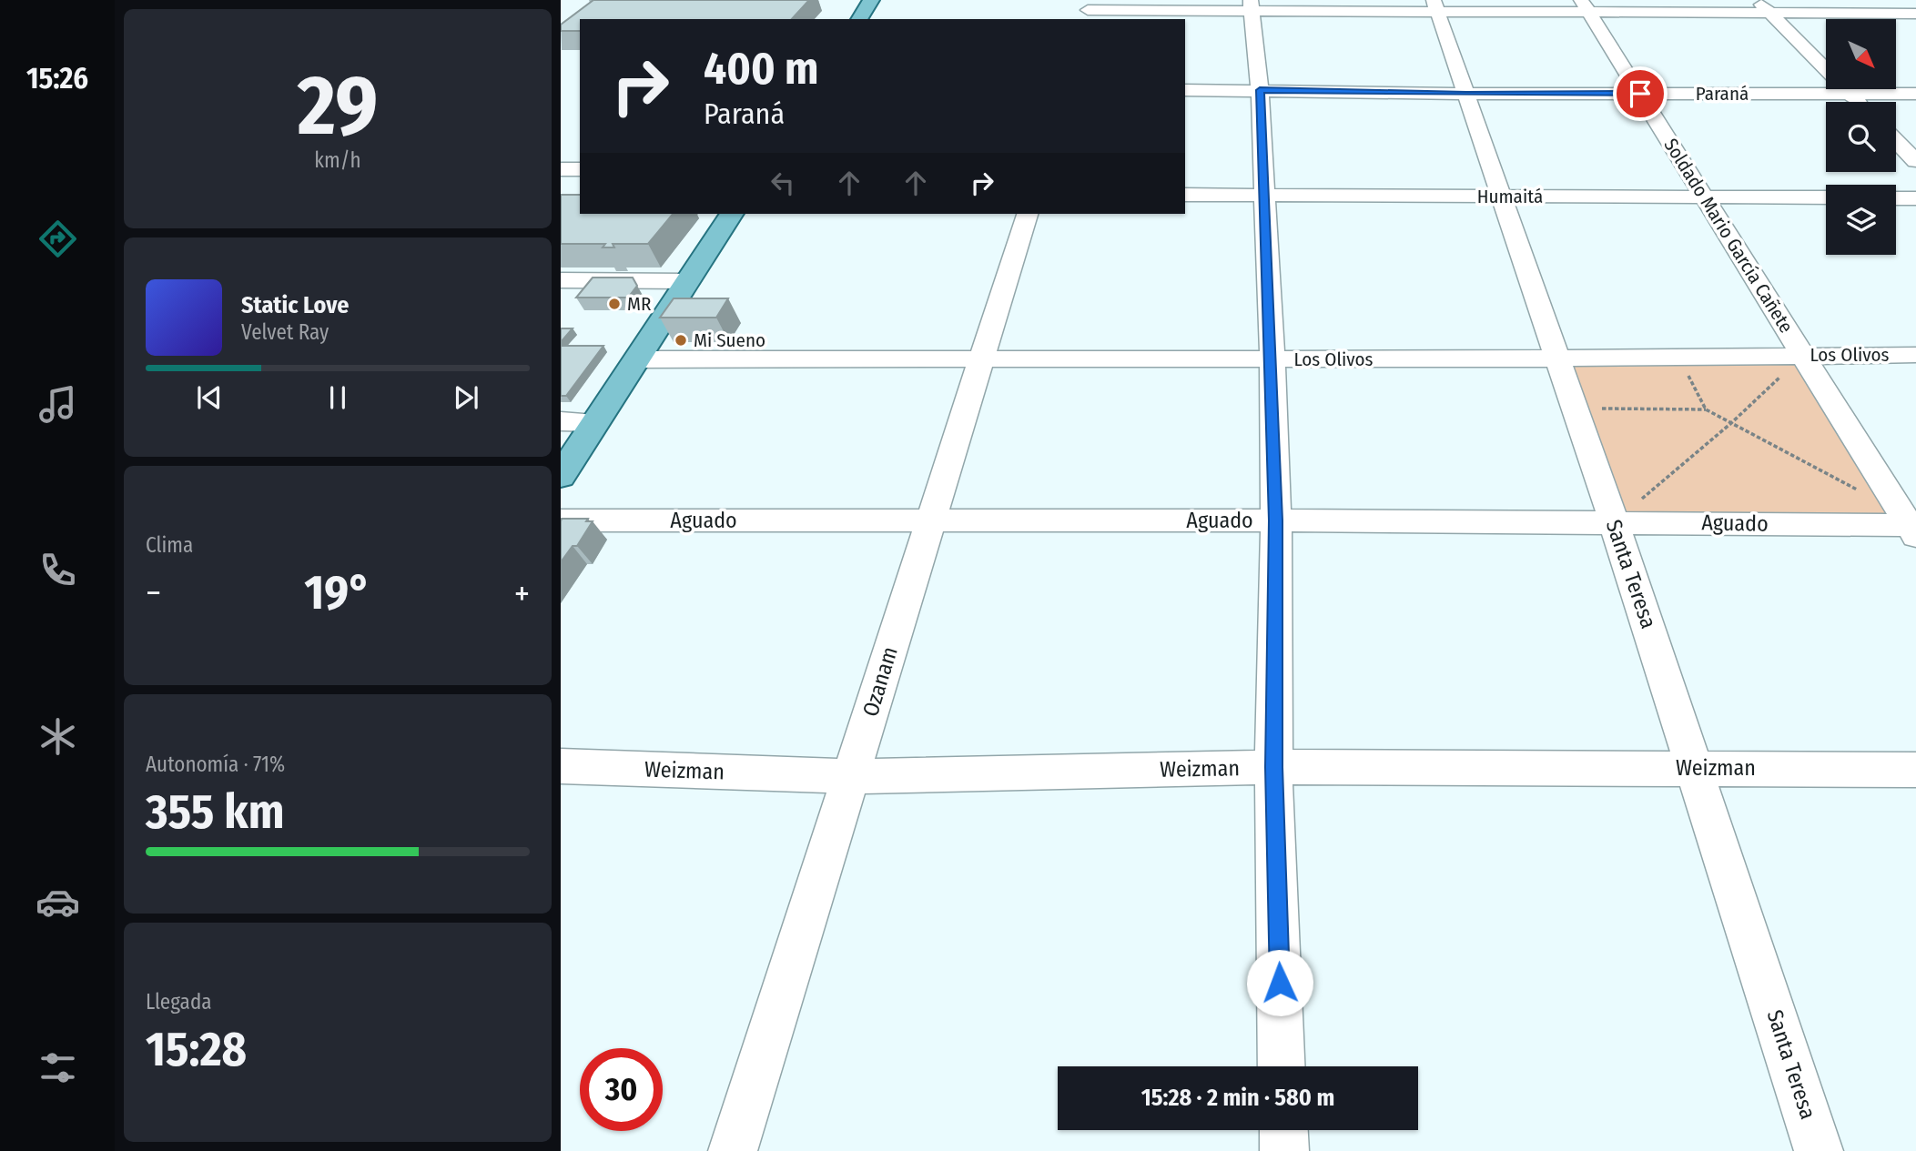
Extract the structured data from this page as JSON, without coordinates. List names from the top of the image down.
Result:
{
  "streets": {
    "street": [
      "Paraná",
      "Humaitá",
      "Soldado Mario García Cañete",
      "Los Olivos",
      "Aguado",
      "Santa Teresa",
      "Ozanam",
      "Weizman"
    ]
  },
  "crossings": [
    ["Paraná", "Soldado Mario García Cañete"],
    ["Paraná", "Santa Teresa"],
    ["Humaitá", "Soldado Mario García Cañete"],
    ["Humaitá", "Santa Teresa"],
    ["Soldado Mario García Cañete", "Los Olivos"],
    ["Soldado Mario García Cañete", "Aguado"],
    ["Los Olivos", "Santa Teresa"],
    ["Los Olivos", "Ozanam"],
    ["Aguado", "Santa Teresa"],
    ["Aguado", "Ozanam"],
    ["Santa Teresa", "Weizman"],
    ["Ozanam", "Weizman"]
  ],
  "places": ["MR", "Mi Sueno"],
  "north": "bottom right",
  "page": {
    "tabs": "15:26",
    "tile": [
      ["29", "km/h"],
      "Clima",
      ["Autonomía · 71%", "355 km"],
      ["Llegada", "15:28"]
    ],
    "turn": ["400 m", "Paraná"],
    "song": ["Static Love", "Velvet Ray"],
    "heat": ["−", "19°", "+"],
    "limit": "30",
    "trip": "15:28 · 2 min · 580 m"
  }
}
